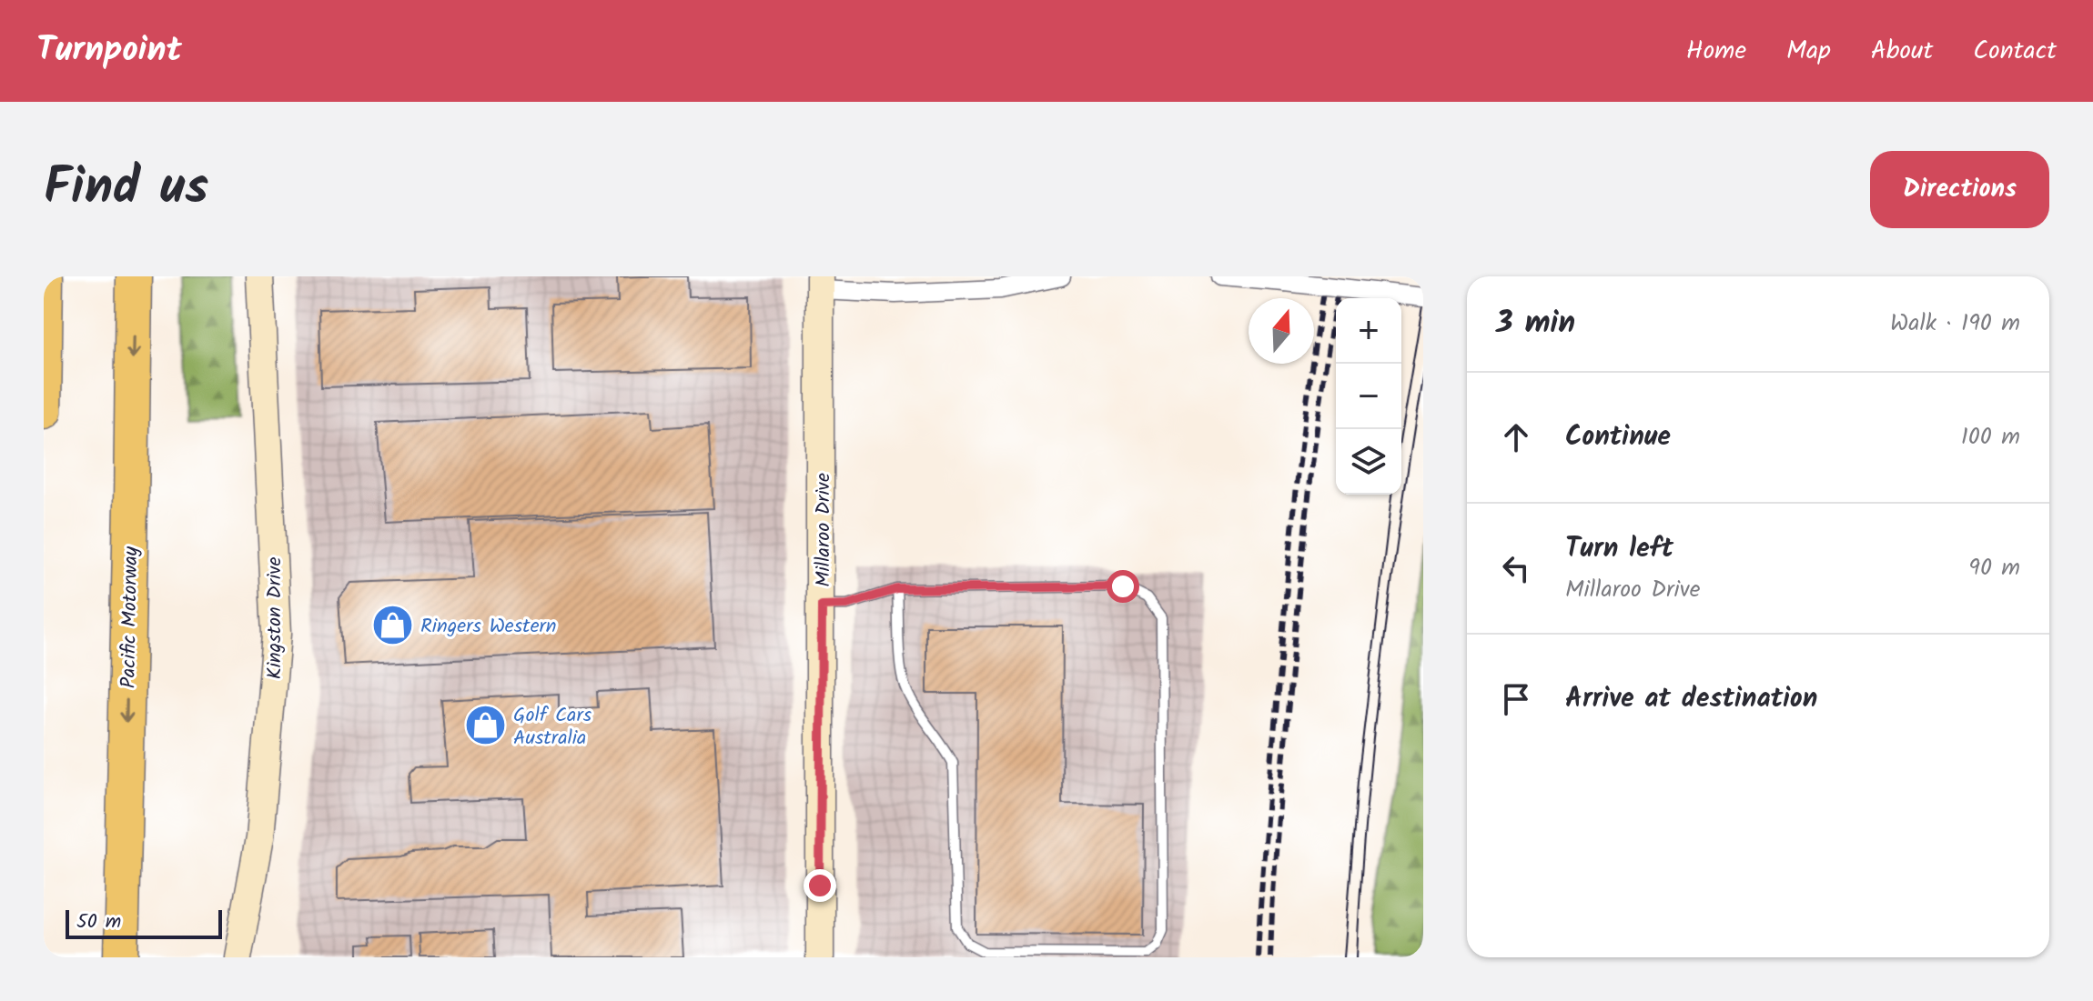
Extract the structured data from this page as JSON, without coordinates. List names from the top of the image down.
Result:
{
  "streets": {
    "highway": ["Pacific Motorway"],
    "street": ["Millaroo Drive", "Kingston Drive"]
  },
  "one_way": ["Pacific Motorway"],
  "places": {
    "shop": ["Ringers Western", "Golf Cars Australia"]
  },
  "scale_bar": "50 m",
  "north": "top",
  "page": {
    "header": "Turnpoint",
    "nav": [
      "Home",
      "Map",
      "About",
      "Contact"
    ],
    "title": "Find us",
    "buttons": "Directions",
    "heading": ["3 min", "Walk · 190 m"],
    "map_buttons": ["+", "−"],
    "list": [
      ["Continue", "100 m"],
      ["Turn left", "Millaroo Drive", "90 m"],
      "Arrive at destination"
    ],
    "scale": "50 m"
  }
}
